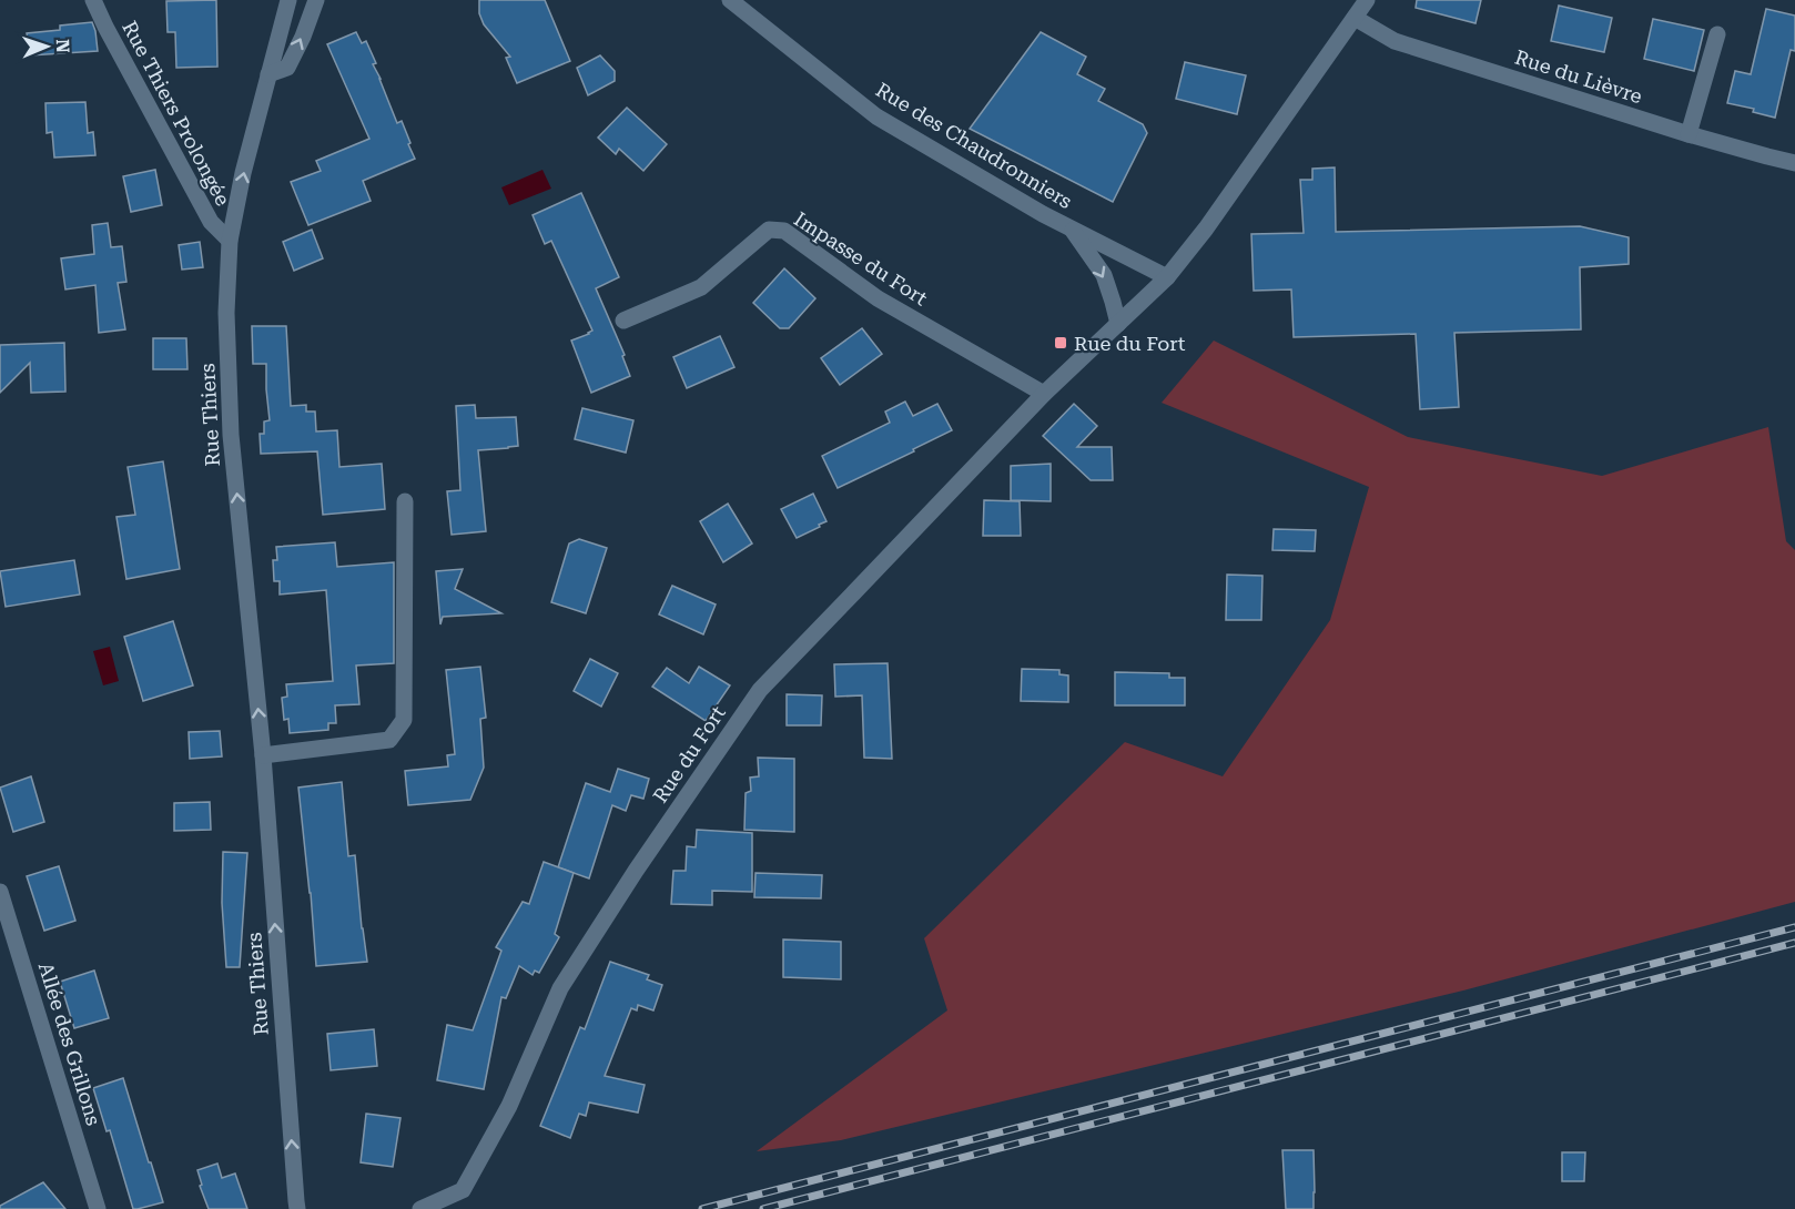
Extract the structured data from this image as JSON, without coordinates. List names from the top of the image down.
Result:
{
  "streets": {
    "street": [
      "Rue du Lièvre",
      "Rue Thiers Prolongée",
      "Rue des Chaudronniers",
      "Impasse du Fort",
      "Rue Thiers",
      "Rue du Fort",
      "Allée des Grillons"
    ]
  },
  "crossings": [
    ["Rue du Lièvre", "Rue du Fort"],
    ["Rue Thiers Prolongée", "Rue Thiers"],
    ["Rue des Chaudronniers", "Rue du Fort"],
    ["Impasse du Fort", "Rue du Fort"]
  ],
  "one_way": ["Rue Thiers"],
  "places": {
    "transit": ["Rue du Fort"]
  },
  "north": "right"
}
